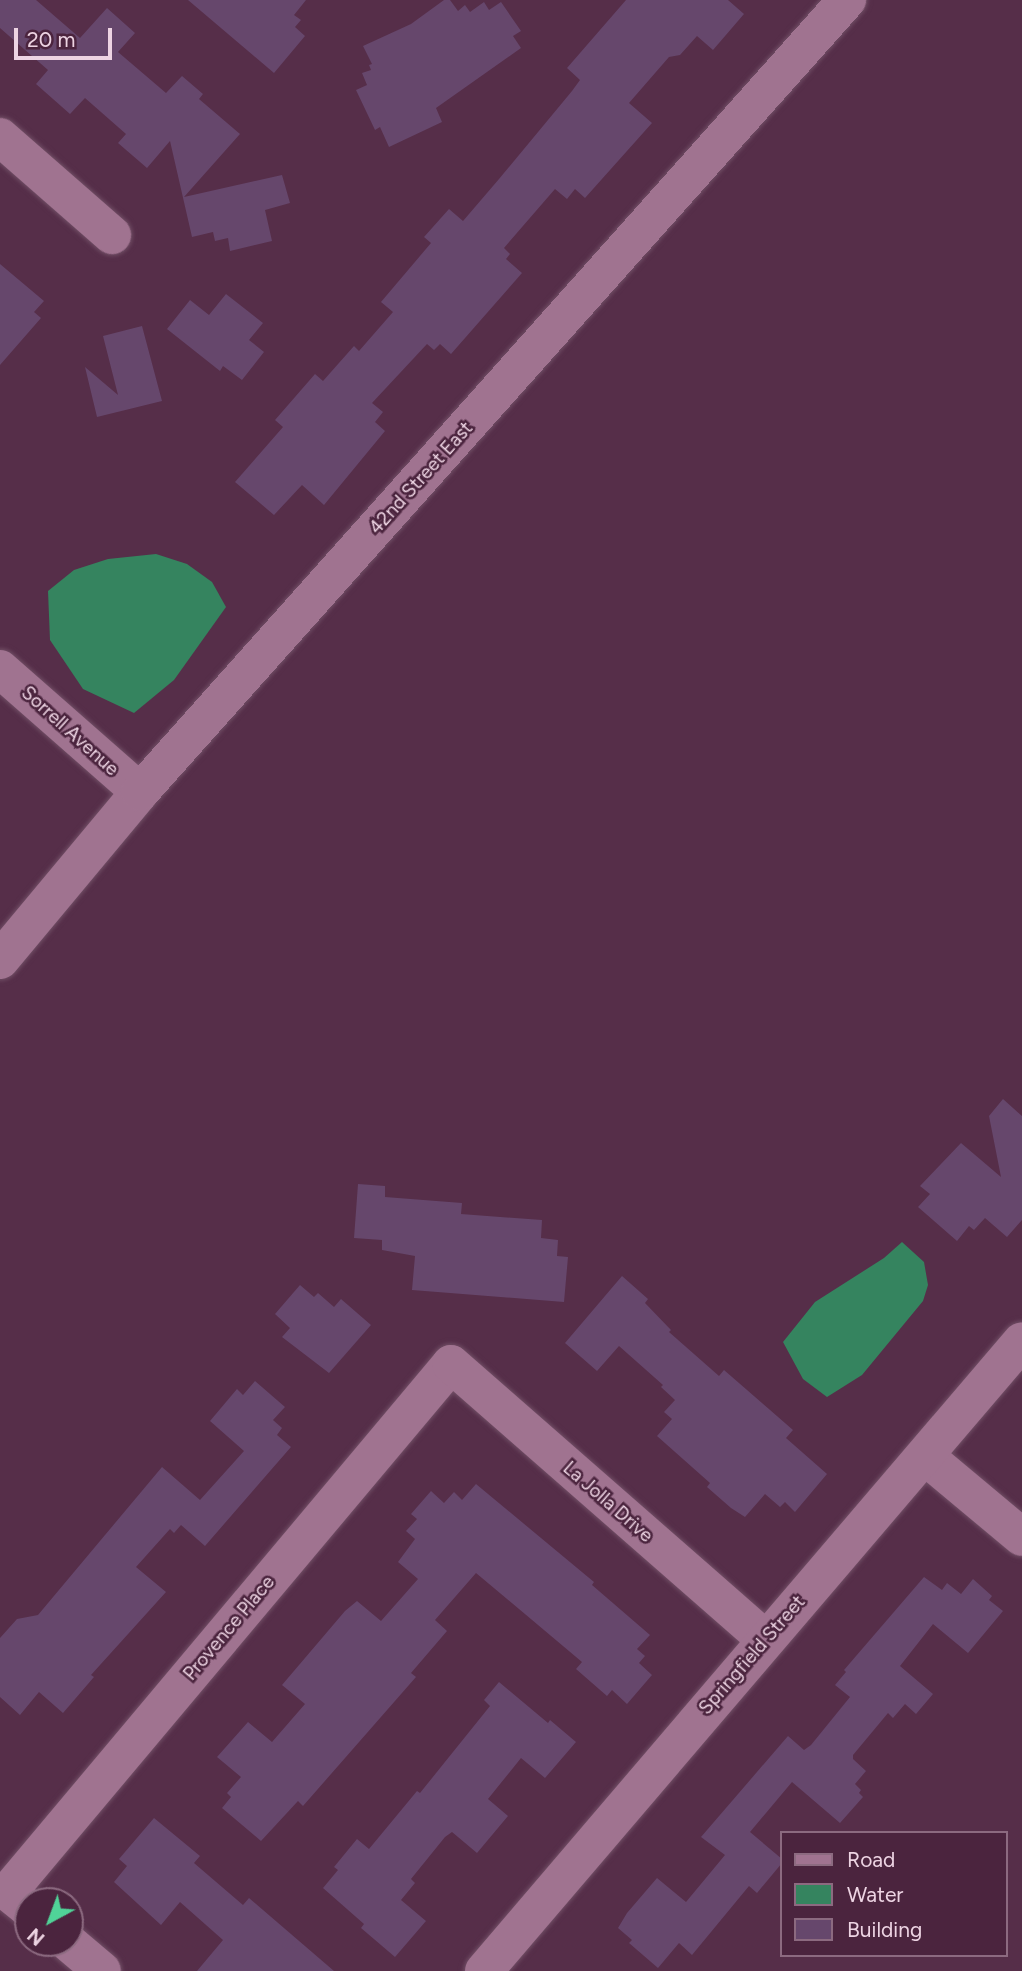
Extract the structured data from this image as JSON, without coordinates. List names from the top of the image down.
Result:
{
  "streets": {
    "street": [
      "42nd Street East",
      "Sorrell Avenue",
      "La Jolla Drive",
      "Provence Place",
      "Springfield Street"
    ]
  },
  "crossings": [
    ["42nd Street East", "Sorrell Avenue"],
    ["La Jolla Drive", "Provence Place"],
    ["La Jolla Drive", "Springfield Street"]
  ],
  "legend": ["Road", "Water", "Building"],
  "scale_bar": "20 m",
  "north": "bottom left"
}
